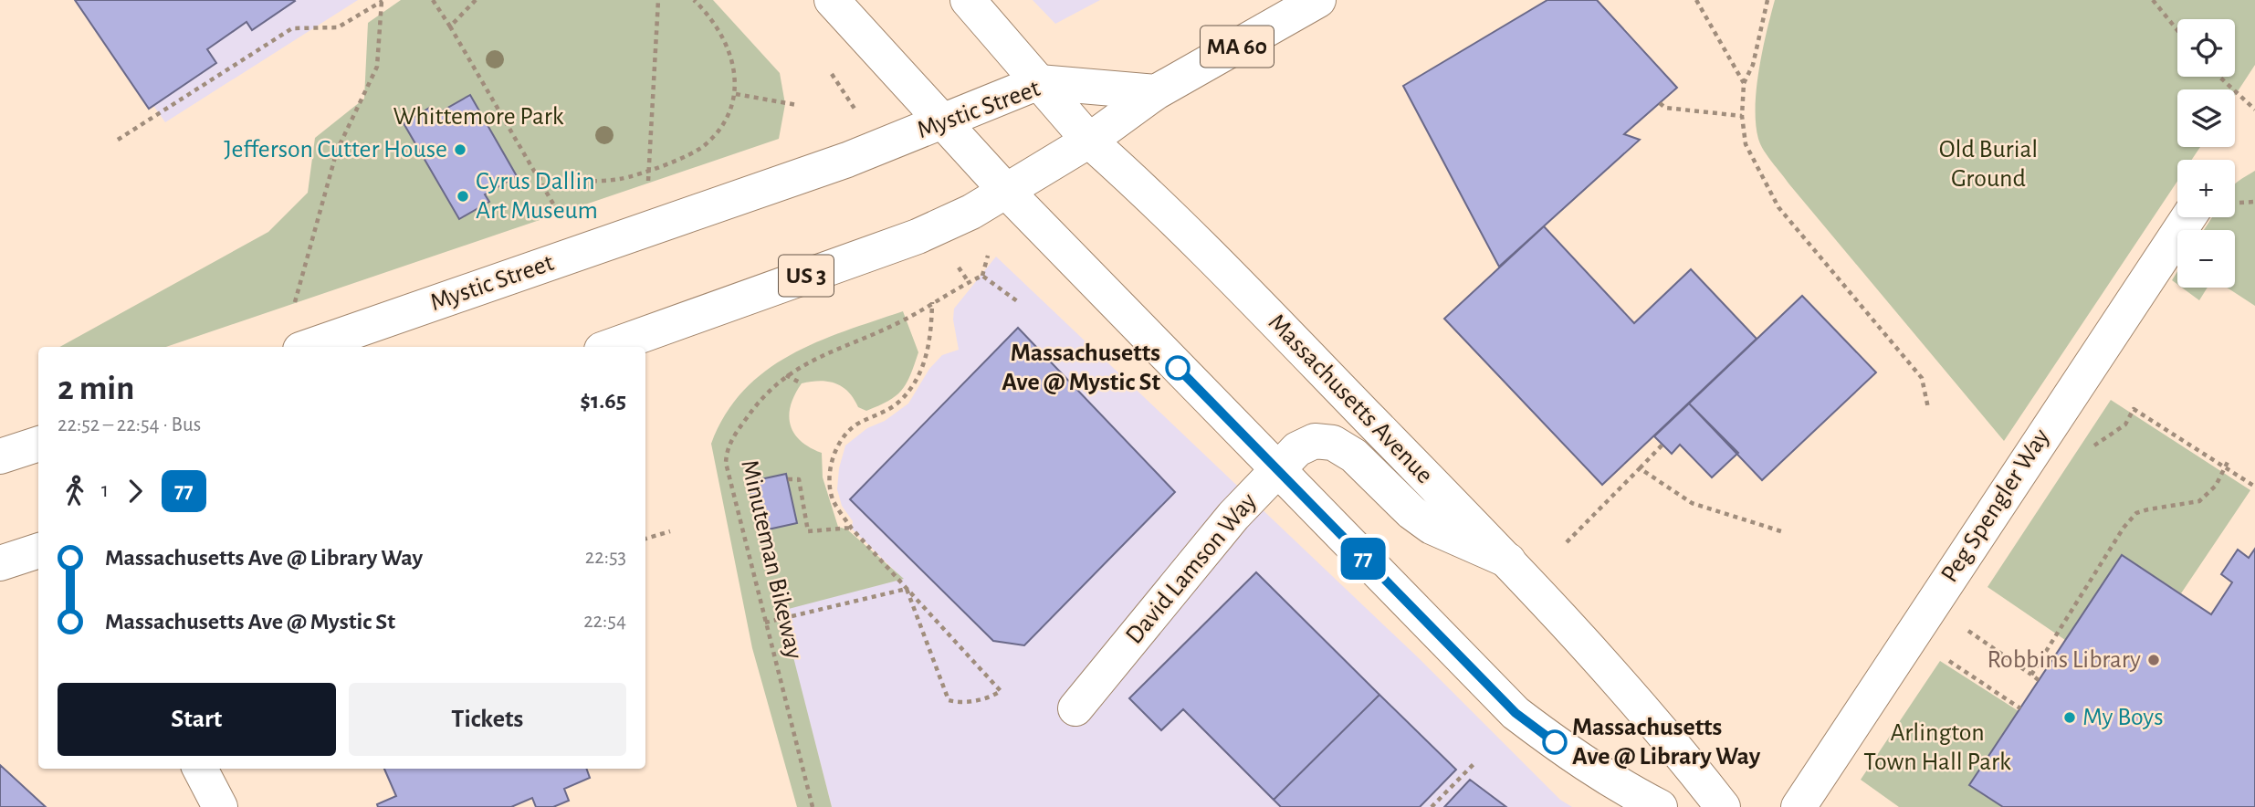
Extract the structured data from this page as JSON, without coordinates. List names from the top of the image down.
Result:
{
  "streets": {
    "main road": [
      "MA 60",
      "Mystic Street",
      "US 3",
      "Massachusetts Avenue",
      "Peg Spengler Way",
      "David Lamson Way"
    ],
    "path": ["Minuteman Bikeway"]
  },
  "crossings": [
    ["MA 60", "Mystic Street"],
    ["MA 60", "US 3"],
    ["MA 60", "Massachusetts Avenue"],
    ["Mystic Street", "Massachusetts Avenue"],
    ["US 3", "Massachusetts Avenue"],
    ["Massachusetts Avenue", "David Lamson Way"]
  ],
  "parks": ["Whittemore Park", "Old Burial Ground", "Arlington Town Hall Park"],
  "places": [
    "Jefferson Cutter House",
    "Cyrus Dallin Art Museum",
    "Massachusetts Ave @ Mystic St",
    "Robbins Library",
    "My Boys",
    "Massachusetts Ave @ Library Way"
  ],
  "lines": ["bus line 77"],
  "page": {
    "on_map": "77",
    "map_buttons": ["+", "−"],
    "heading": ["2 min", "22:52 – 22:54 · Bus", "$1.65"],
    "legs": ["1", "77"],
    "list": [
      {
        "name": "Massachusetts Ave @ Library Way",
        "value": "22:53"
      },
      {
        "name": "Massachusetts Ave @ Mystic St",
        "value": "22:54"
      }
    ],
    "buttons": ["Start", "Tickets"]
  }
}
